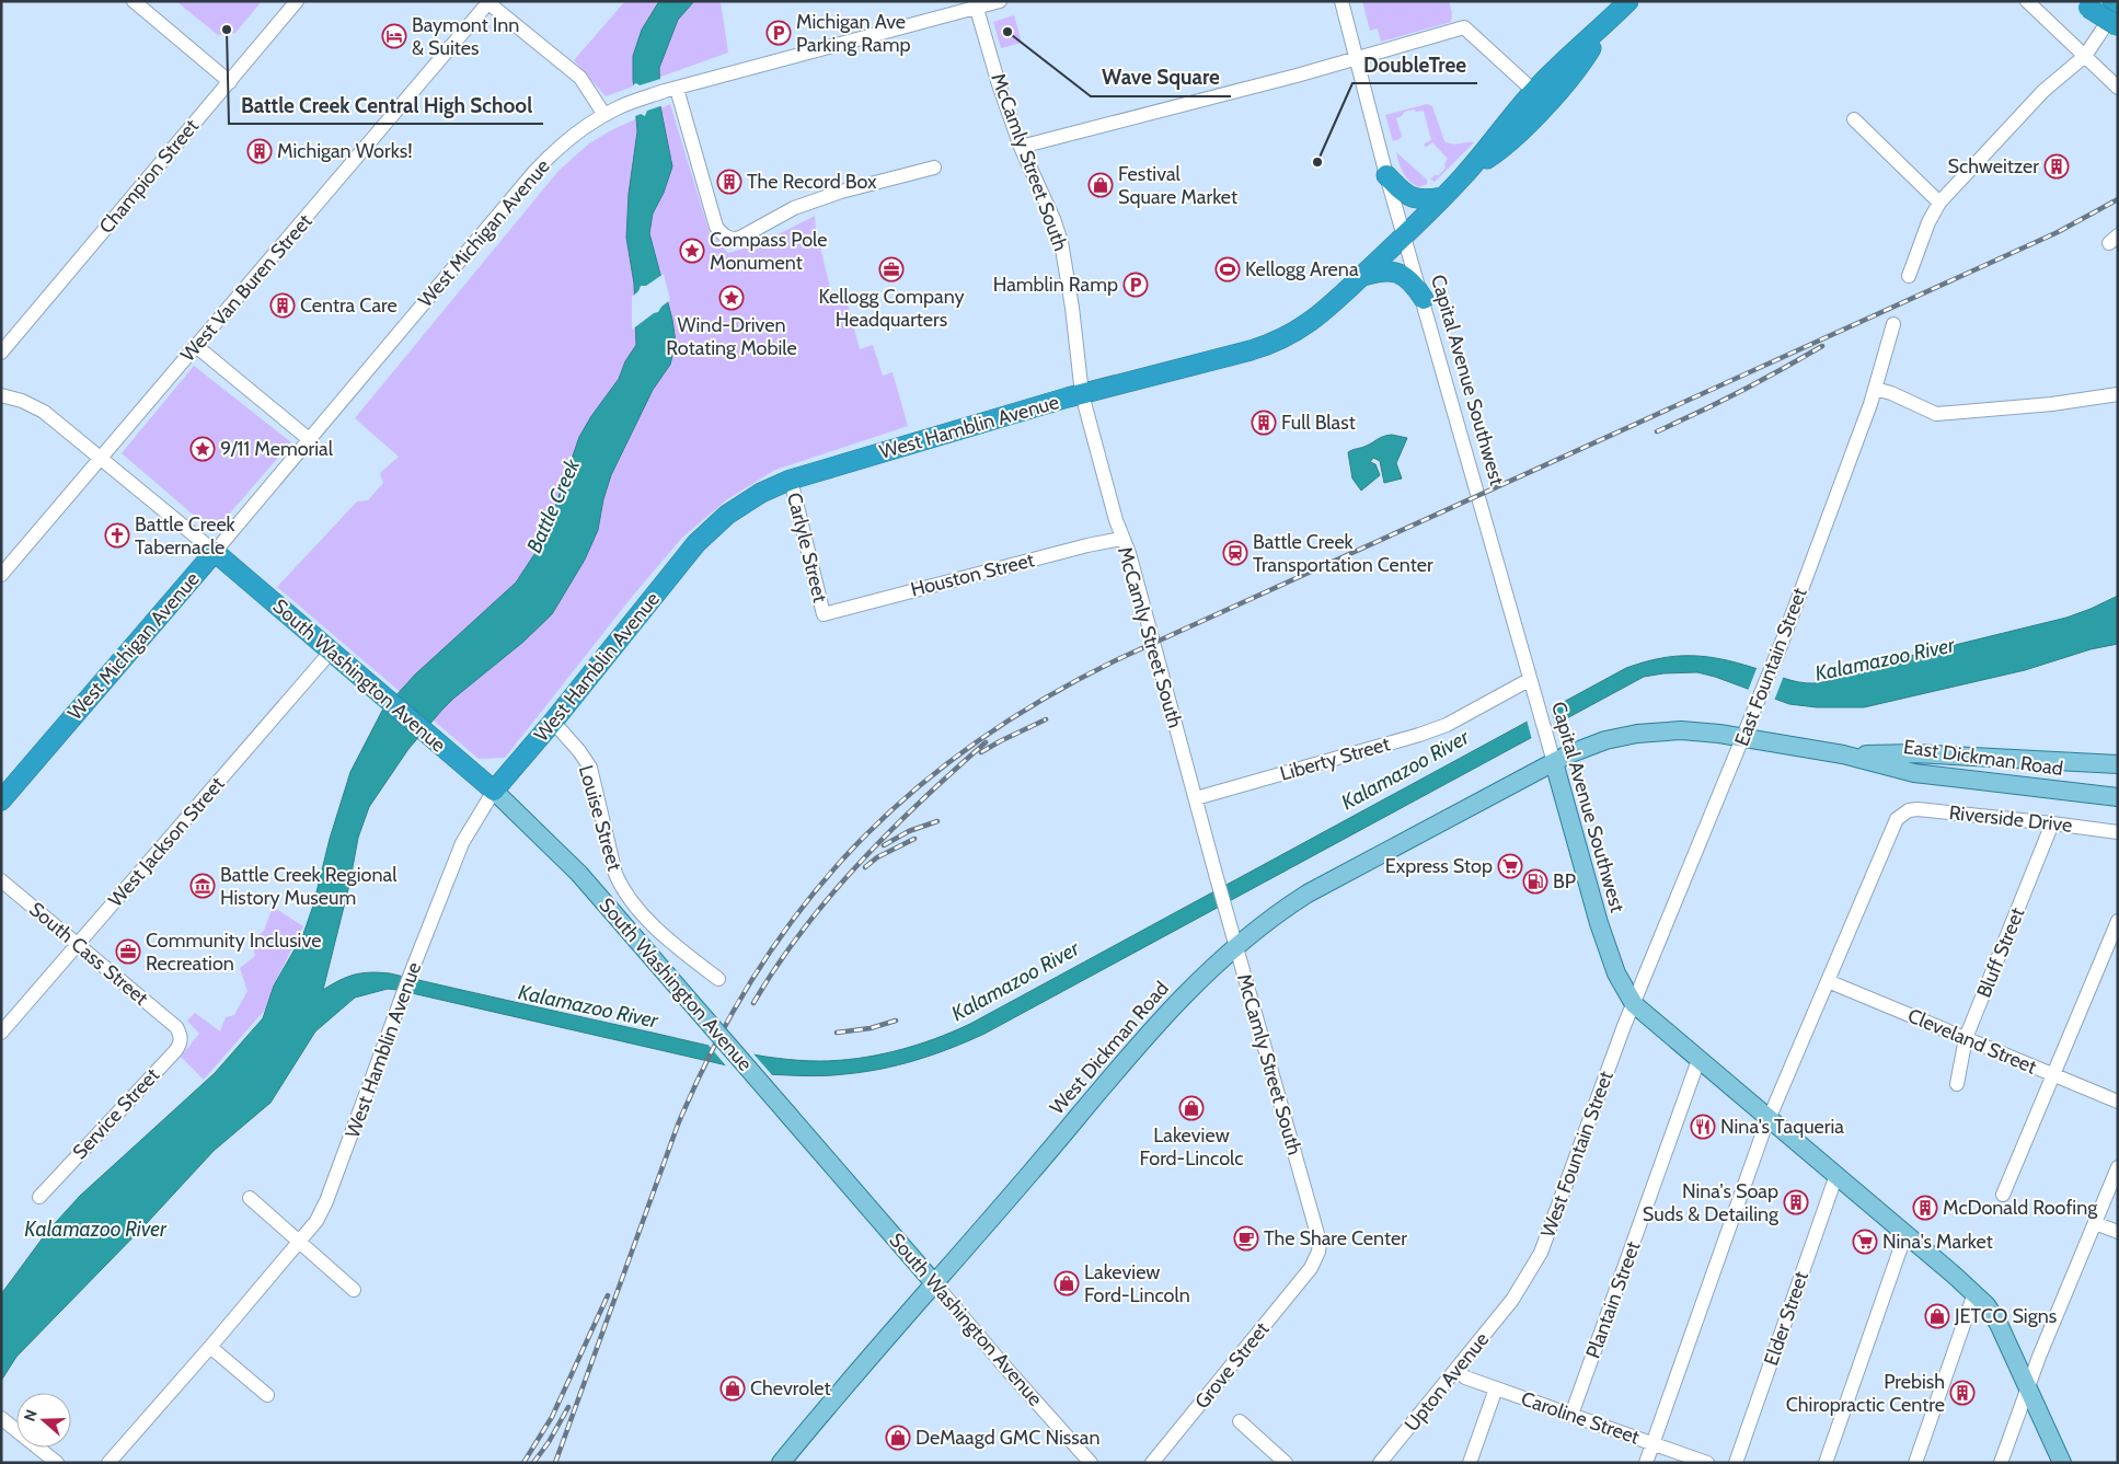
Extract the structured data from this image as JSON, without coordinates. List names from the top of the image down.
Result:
{
  "streets": {
    "highway": ["West Michigan Avenue", "West Hamblin Avenue", "South Washington Avenue"],
    "main road": ["Capital Avenue Southwest", "East Dickman Road", "West Dickman Road"],
    "street": [
      "McCamly Street South",
      "Champion Street",
      "West Van Buren Street",
      "Carlyle Street",
      "Houston Street",
      "East Fountain Street",
      "Liberty Street",
      "Louise Street",
      "Riverside Drive",
      "West Jackson Street",
      "Bluff Street",
      "South Cass Street",
      "Cleveland Street",
      "Service Street",
      "West Fountain Street",
      "Plantain Street",
      "Elder Street",
      "Grove Street",
      "Upton Avenue",
      "Caroline Street"
    ]
  },
  "crossings": [
    ["McCamly Street South", "West Michigan Avenue"],
    ["McCamly Street South", "West Hamblin Avenue"],
    ["McCamly Street South", "Houston Street"],
    ["McCamly Street South", "Liberty Street"],
    ["McCamly Street South", "West Dickman Road"],
    ["McCamly Street South", "Grove Street"],
    ["West Michigan Avenue", "South Washington Avenue"],
    ["Capital Avenue Southwest", "West Hamblin Avenue"],
    ["Capital Avenue Southwest", "East Fountain Street"],
    ["Capital Avenue Southwest", "East Dickman Road"],
    ["Capital Avenue Southwest", "Liberty Street"],
    ["Capital Avenue Southwest", "West Dickman Road"],
    ["Capital Avenue Southwest", "West Fountain Street"],
    ["Capital Avenue Southwest", "Plantain Street"],
    ["Capital Avenue Southwest", "Elder Street"],
    ["West Hamblin Avenue", "Carlyle Street"],
    ["West Hamblin Avenue", "South Washington Avenue"],
    ["West Hamblin Avenue", "Louise Street"],
    ["Carlyle Street", "Houston Street"],
    ["East Fountain Street", "East Dickman Road"],
    ["East Fountain Street", "West Fountain Street"],
    ["South Washington Avenue", "West Jackson Street"],
    ["South Washington Avenue", "West Dickman Road"],
    ["East Dickman Road", "West Dickman Road"],
    ["Riverside Drive", "Bluff Street"],
    ["Riverside Drive", "Cleveland Street"],
    ["West Jackson Street", "South Cass Street"],
    ["Bluff Street", "Cleveland Street"],
    ["South Cass Street", "Service Street"],
    ["West Fountain Street", "Upton Avenue"],
    ["Plantain Street", "Caroline Street"],
    ["Upton Avenue", "Caroline Street"]
  ],
  "water": ["Battle Creek", "Kalamazoo River"],
  "places": {
    "other": ["Battle Creek Central High School", "Wave Square", "DoubleTree"],
    "parking": ["Michigan Ave Parking Ramp", "Hamblin Ramp"],
    "hotel": ["Baymont Inn & Suites"],
    "building": [
      "Michigan Works!",
      "Schweitzer",
      "The Record Box",
      "Centra Care",
      "Full Blast",
      "Nina's Soap Suds & Detailing",
      "McDonald Roofing",
      "Prebish Chiropractic Centre"
    ],
    "shop": [
      "Festival Square Market",
      "Lakeview Ford-Lincolc",
      "Lakeview Ford-Lincoln",
      "JETCO Signs",
      "Chevrolet",
      "DeMaagd GMC Nissan"
    ],
    "place": ["Compass Pole Monument", "Wind-Driven Rotating Mobile", "9/11 Memorial"],
    "office": ["Kellogg Company Headquarters", "Community Inclusive Recreation"],
    "sports": ["Kellogg Arena"],
    "church": ["Battle Creek Tabernacle"],
    "station": ["Battle Creek Transportation Center"],
    "supermarket": ["Express Stop", "Nina's Market"],
    "fuel station": ["BP"],
    "museum": ["Battle Creek Regional History Museum"],
    "restaurant": ["Nina's Taqueria"],
    "cafe": ["The Share Center"]
  },
  "north": "left"
}
